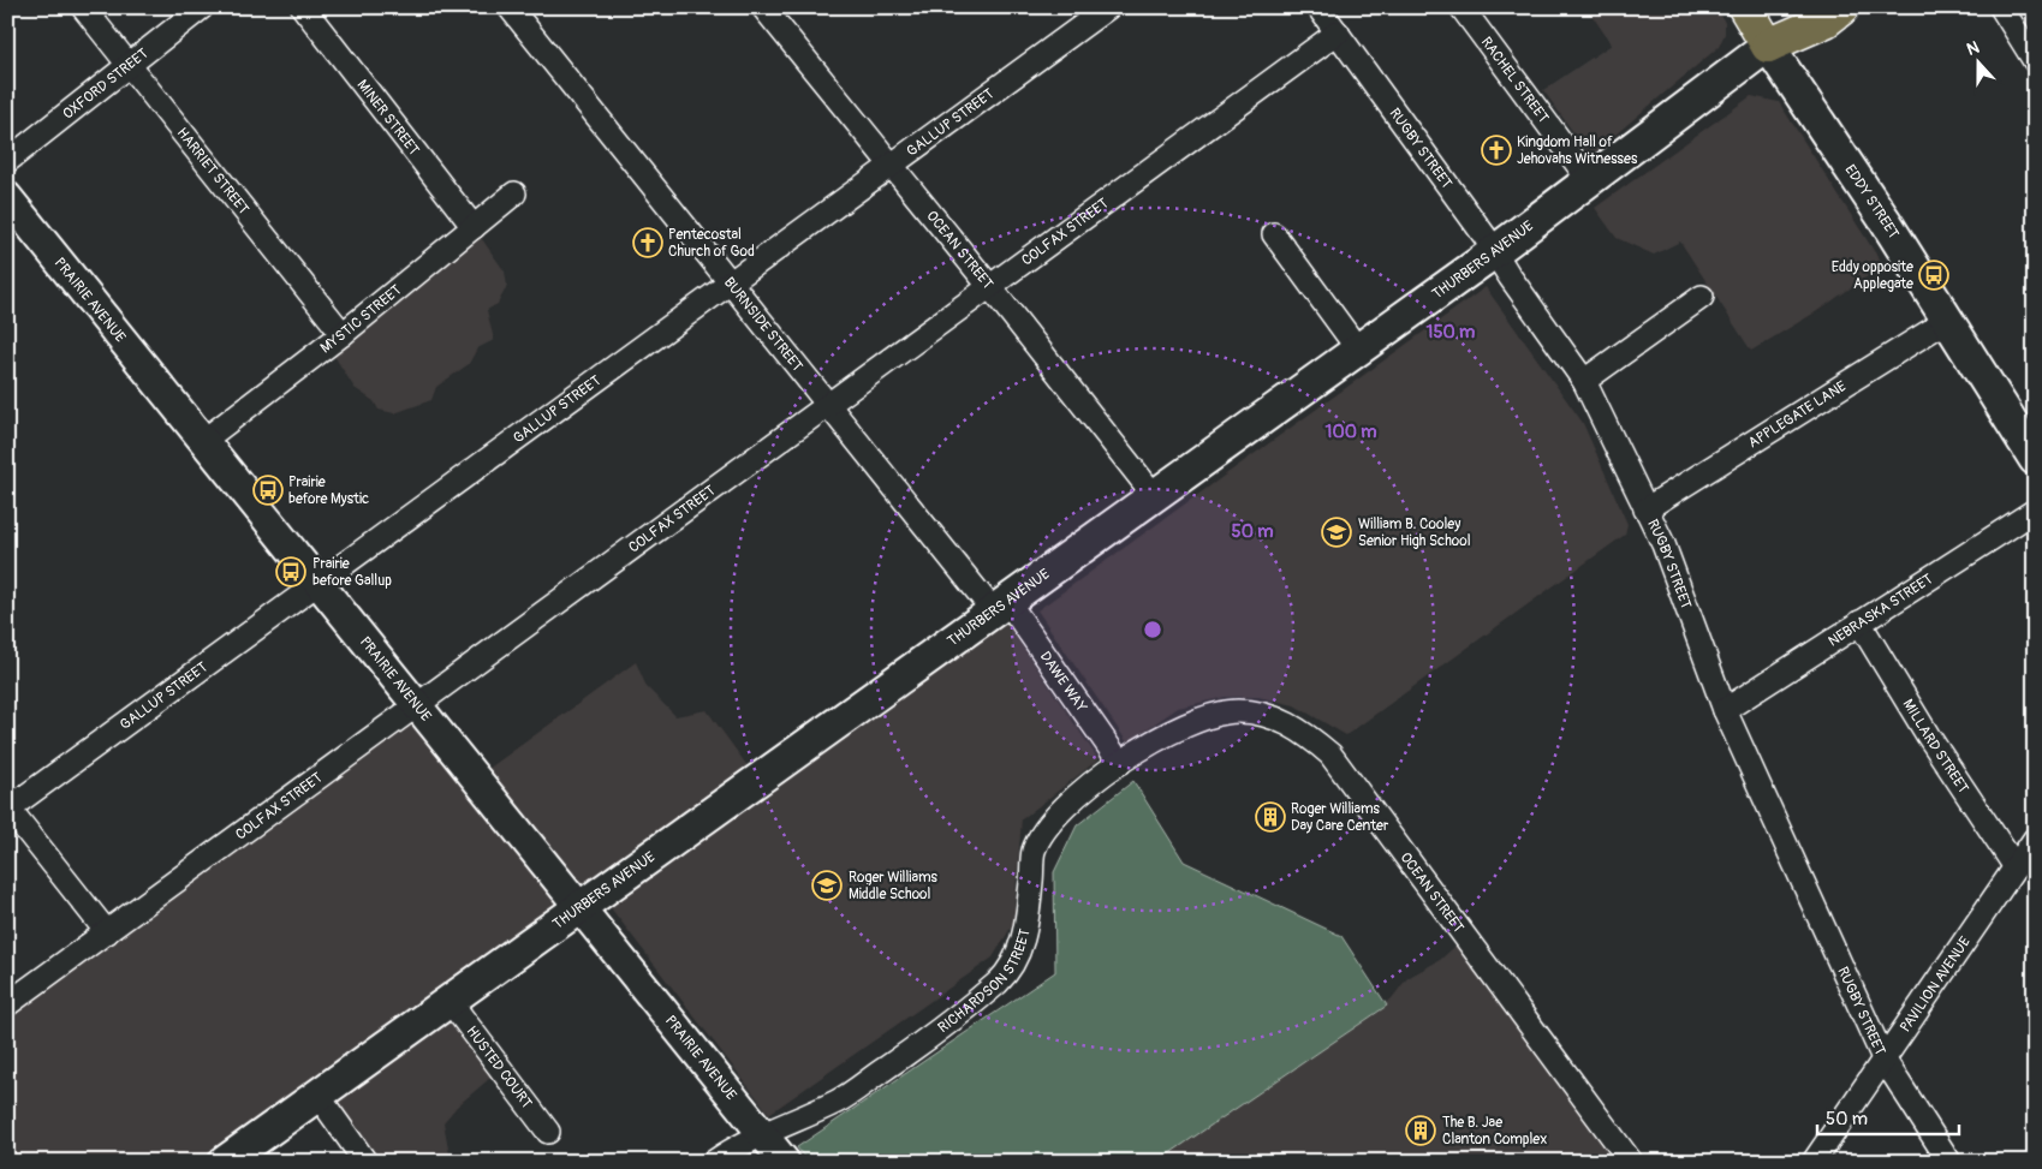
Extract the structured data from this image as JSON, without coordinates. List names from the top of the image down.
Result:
{
  "streets": {
    "main road": ["EDDY STREET", "THURBERS AVENUE"],
    "street": [
      "RACHEL STREET",
      "OXFORD STREET",
      "MINER STREET",
      "GALLUP STREET",
      "RUGBY STREET",
      "HARRIET STREET",
      "COLFAX STREET",
      "OCEAN STREET",
      "PRAIRIE AVENUE",
      "MYSTIC STREET",
      "BURNSIDE STREET",
      "APPLEGATE LANE",
      "NEBRASKA STREET",
      "DAWE WAY",
      "MILLARD STREET",
      "RICHARDSON STREET",
      "PAVILION AVENUE",
      "HUSTED COURT"
    ]
  },
  "crossings": [
    ["RACHEL STREET", "THURBERS AVENUE"],
    ["OXFORD STREET", "HARRIET STREET"],
    ["MINER STREET", "MYSTIC STREET"],
    ["GALLUP STREET", "OCEAN STREET"],
    ["GALLUP STREET", "PRAIRIE AVENUE"],
    ["GALLUP STREET", "BURNSIDE STREET"],
    ["RUGBY STREET", "COLFAX STREET"],
    ["RUGBY STREET", "THURBERS AVENUE"],
    ["RUGBY STREET", "APPLEGATE LANE"],
    ["RUGBY STREET", "NEBRASKA STREET"],
    ["RUGBY STREET", "PAVILION AVENUE"],
    ["HARRIET STREET", "MYSTIC STREET"],
    ["EDDY STREET", "THURBERS AVENUE"],
    ["EDDY STREET", "APPLEGATE LANE"],
    ["COLFAX STREET", "OCEAN STREET"],
    ["COLFAX STREET", "PRAIRIE AVENUE"],
    ["COLFAX STREET", "BURNSIDE STREET"],
    ["OCEAN STREET", "THURBERS AVENUE"],
    ["OCEAN STREET", "DAWE WAY"],
    ["OCEAN STREET", "RICHARDSON STREET"],
    ["THURBERS AVENUE", "PRAIRIE AVENUE"],
    ["THURBERS AVENUE", "BURNSIDE STREET"],
    ["THURBERS AVENUE", "DAWE WAY"],
    ["THURBERS AVENUE", "HUSTED COURT"],
    ["PRAIRIE AVENUE", "MYSTIC STREET"],
    ["PRAIRIE AVENUE", "RICHARDSON STREET"],
    ["BURNSIDE STREET", "DAWE WAY"],
    ["NEBRASKA STREET", "MILLARD STREET"],
    ["DAWE WAY", "RICHARDSON STREET"],
    ["MILLARD STREET", "PAVILION AVENUE"]
  ],
  "places": {
    "church": ["Kingdom Hall of Jehovahs Witnesses", "Pentecostal Church of God"],
    "bus stop": ["Eddy opposite Applegate", "Prairie before Mystic", "Prairie before Gallup"],
    "school or university": ["William B. Cooley Senior High School", "Roger Williams Middle School"],
    "building": ["Roger Williams Day Care Center", "The B. Jae Clanton Complex"]
  },
  "scale_bar": "50 m",
  "north": "top",
  "rings": ["150 m", "100 m", "50 m"]
}
